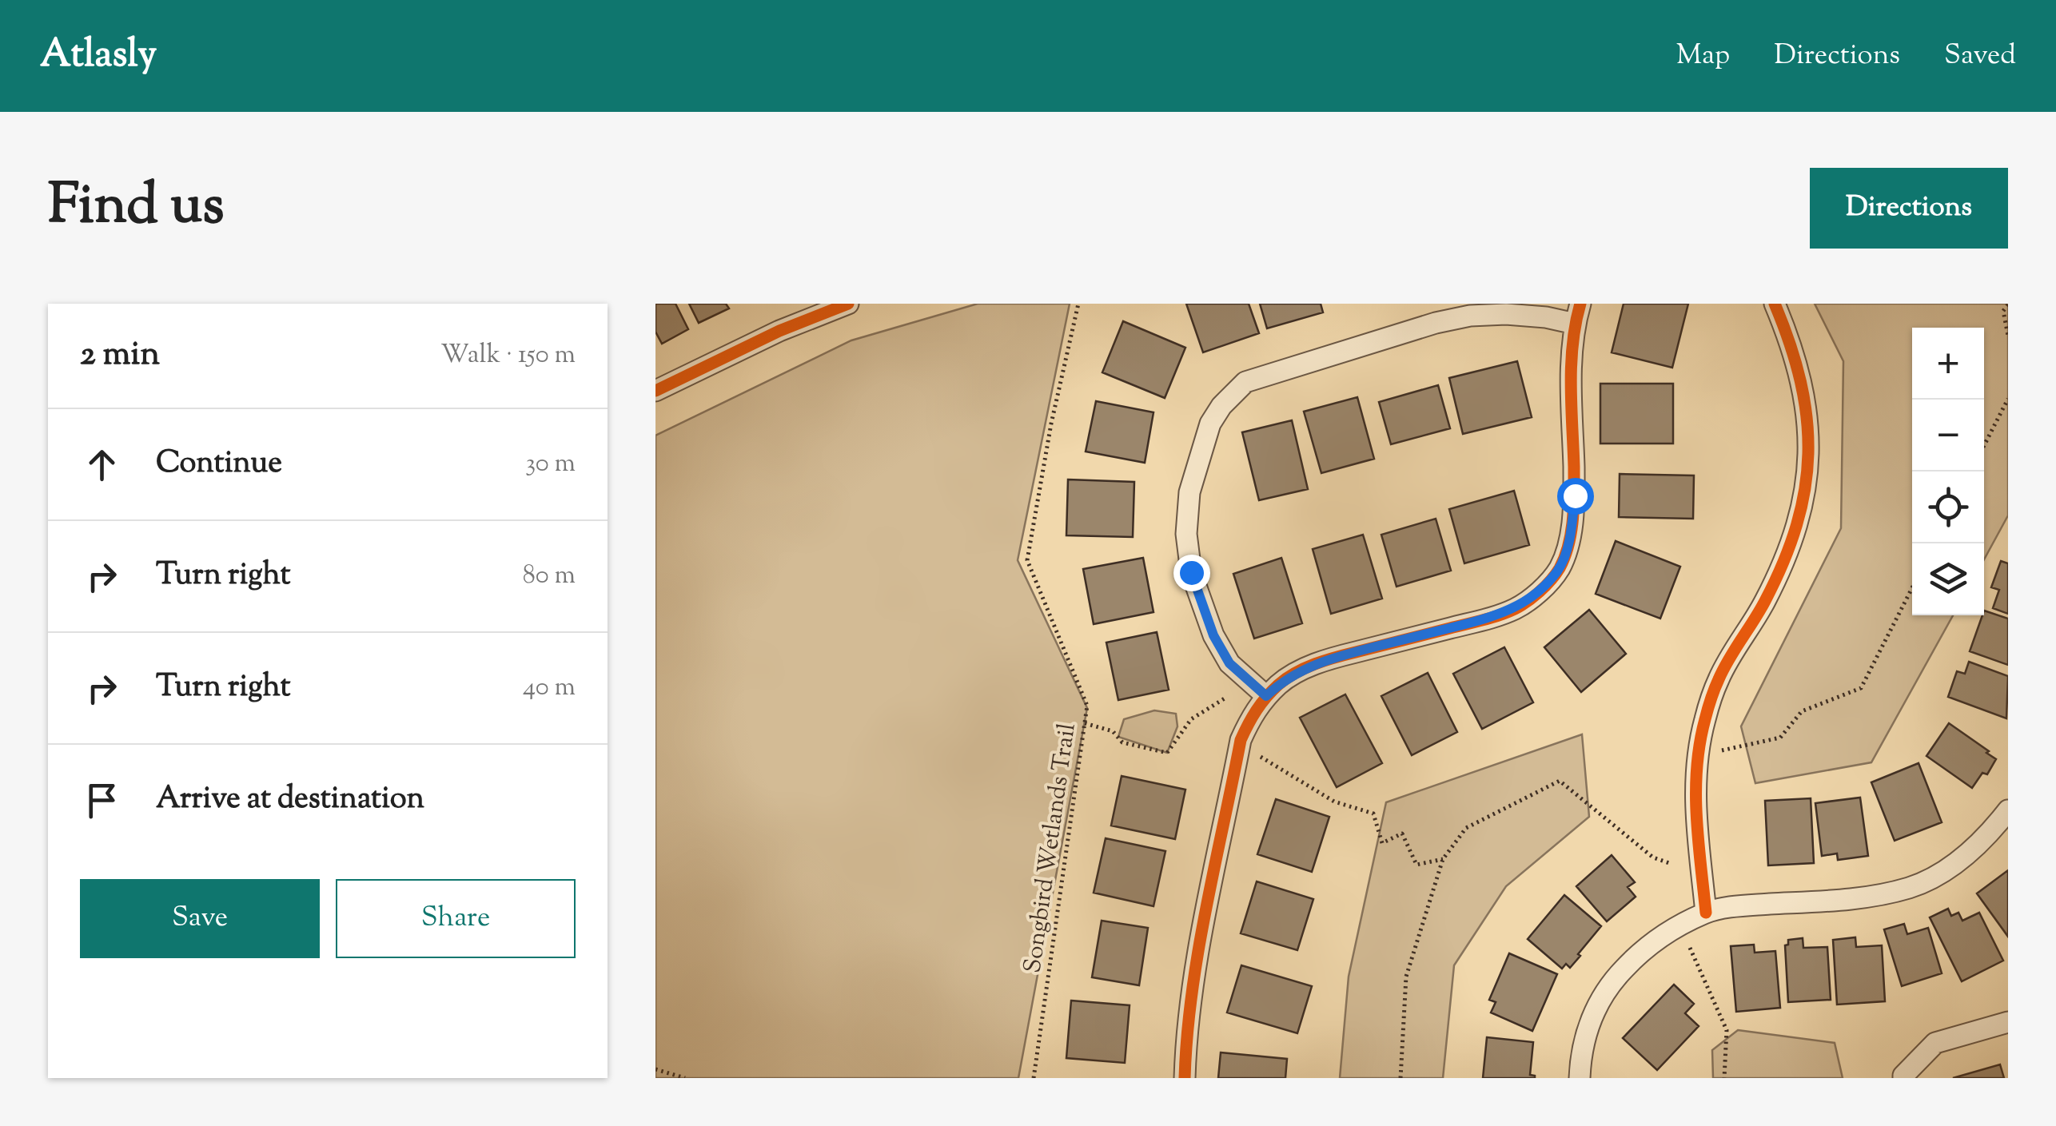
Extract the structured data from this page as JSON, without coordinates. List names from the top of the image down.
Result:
{
  "streets": {
    "path": ["Songbird Wetlands Trail"]
  },
  "page": {
    "header": "Atlasly",
    "nav": ["Map", "Directions", "Saved"],
    "title": "Find us",
    "buttons": [
      "Directions",
      ["Save", "Share"]
    ],
    "heading": ["2 min", "Walk · 150 m"],
    "map_buttons": ["+", "−"],
    "list": [
      ["Continue", "30 m"],
      ["Turn right", "80 m"],
      ["Turn right", "40 m"],
      "Arrive at destination"
    ]
  }
}
